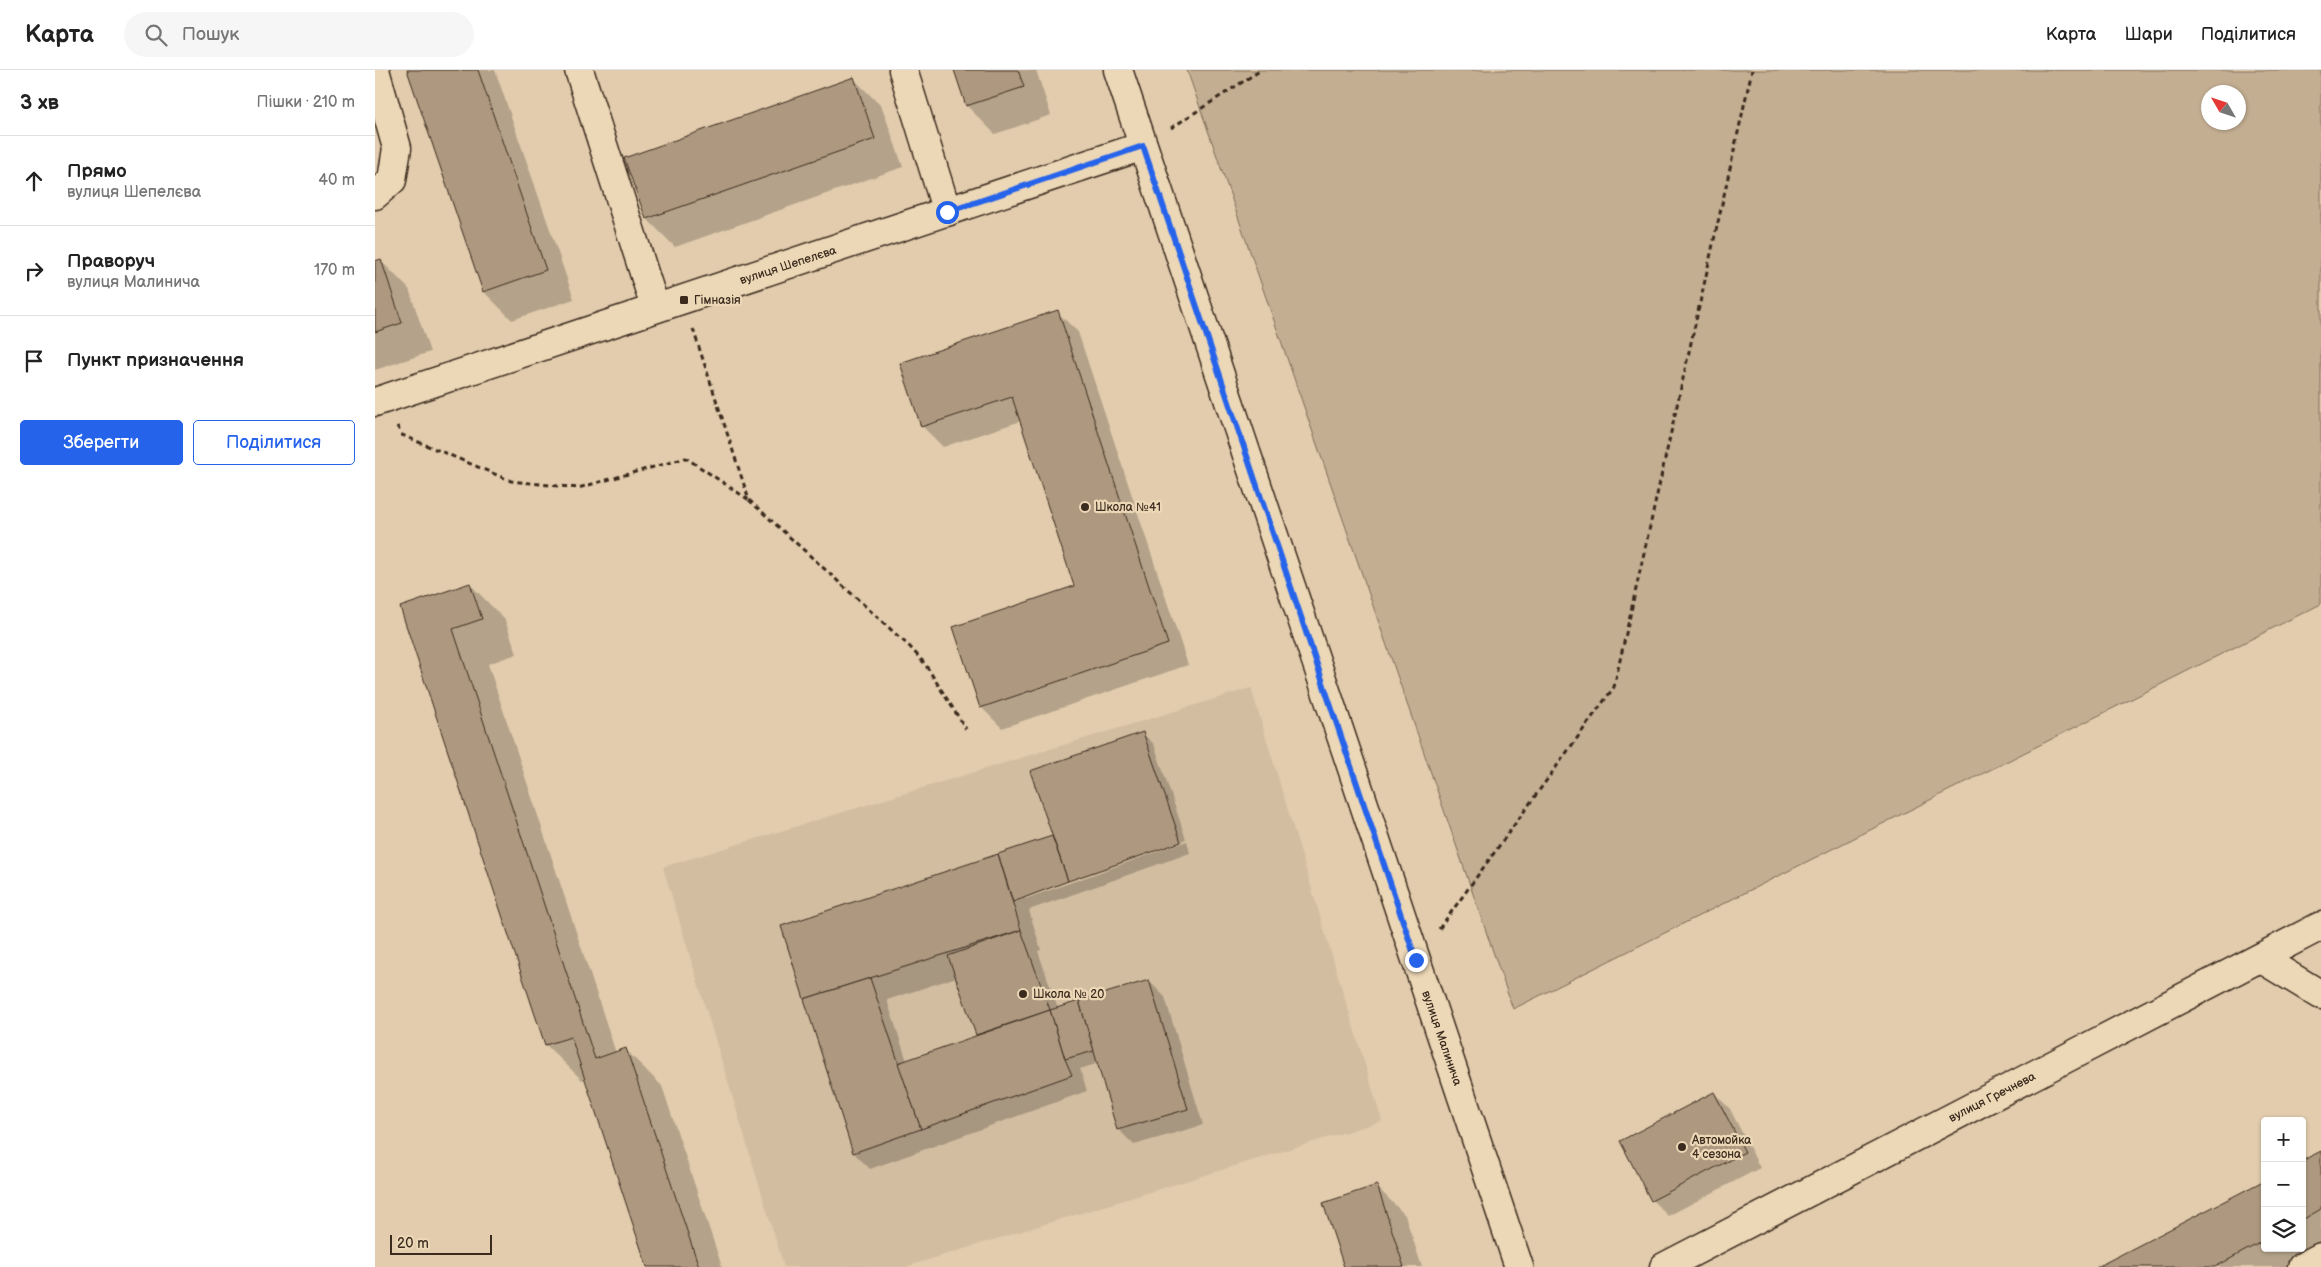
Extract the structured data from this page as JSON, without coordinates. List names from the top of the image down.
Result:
{
  "streets": {
    "street": ["вулиця Шепелєва", "вулиця Малинича", "вулиця Гречнева"]
  },
  "crossings": [
    ["вулиця Шепелєва", "вулиця Малинича"]
  ],
  "places": {
    "transit": ["Гімназія"],
    "other": ["Школа №41", "Школа № 20", "Автомойка 4 сезона"]
  },
  "scale_bar": "20 m",
  "north": "top left",
  "page": {
    "header": "Карта",
    "search": "Пошук",
    "nav": ["Карта", "Шари", "Поділитися"],
    "heading": ["3 хв", "Пішки · 210 m"],
    "list": [
      ["Прямо", "вулиця Шепелєва", "40 m"],
      ["Праворуч", "вулиця Малинича", "170 m"],
      "Пункт призначення"
    ],
    "buttons": ["Зберегти", "Поділитися"],
    "map_buttons": ["+", "−"],
    "scale": "20 m"
  }
}
